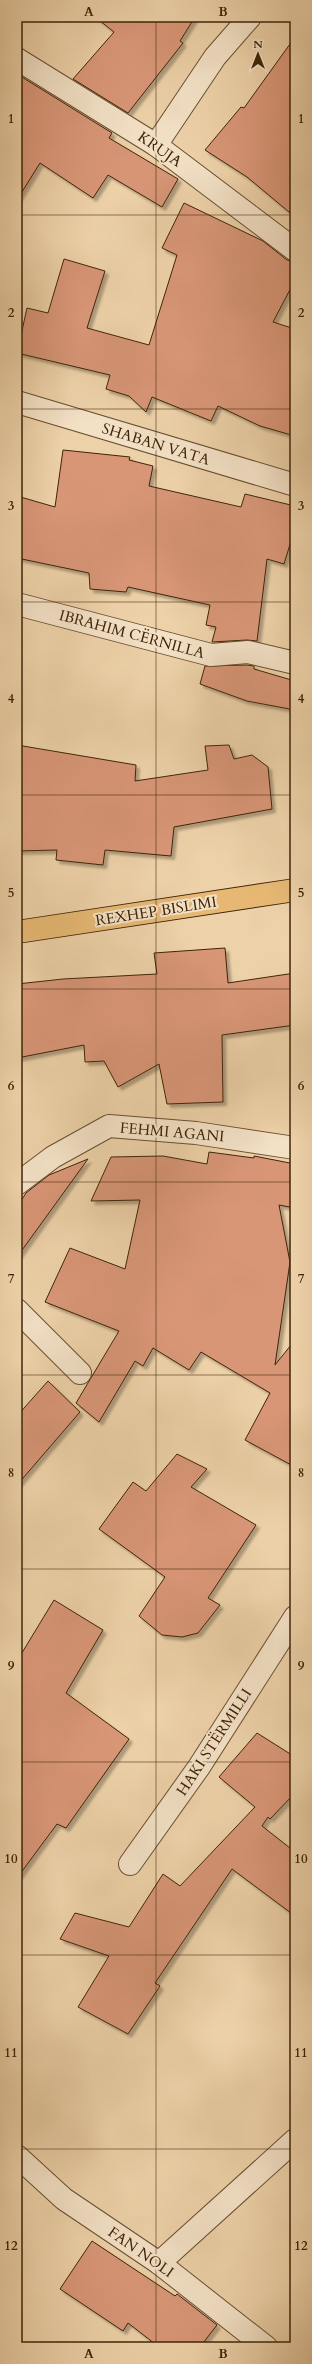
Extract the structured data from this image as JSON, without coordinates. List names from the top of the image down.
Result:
{
  "streets": {
    "main road": ["REXHEP BISLIMI"],
    "street": [
      "KRUJA",
      "SHABAN VATA",
      "IBRAHIM CËRNILLA",
      "FEHMI AGANI",
      "HAKI STËRMILLI",
      "FAN NOLI"
    ]
  },
  "north": "top",
  "grid": {
    "columns": ["A", "B"],
    "rows": [
      "1",
      "2",
      "3",
      "4",
      "5",
      "6",
      "7",
      "8",
      "9",
      "10",
      "11",
      "12"
    ]
  }
}
